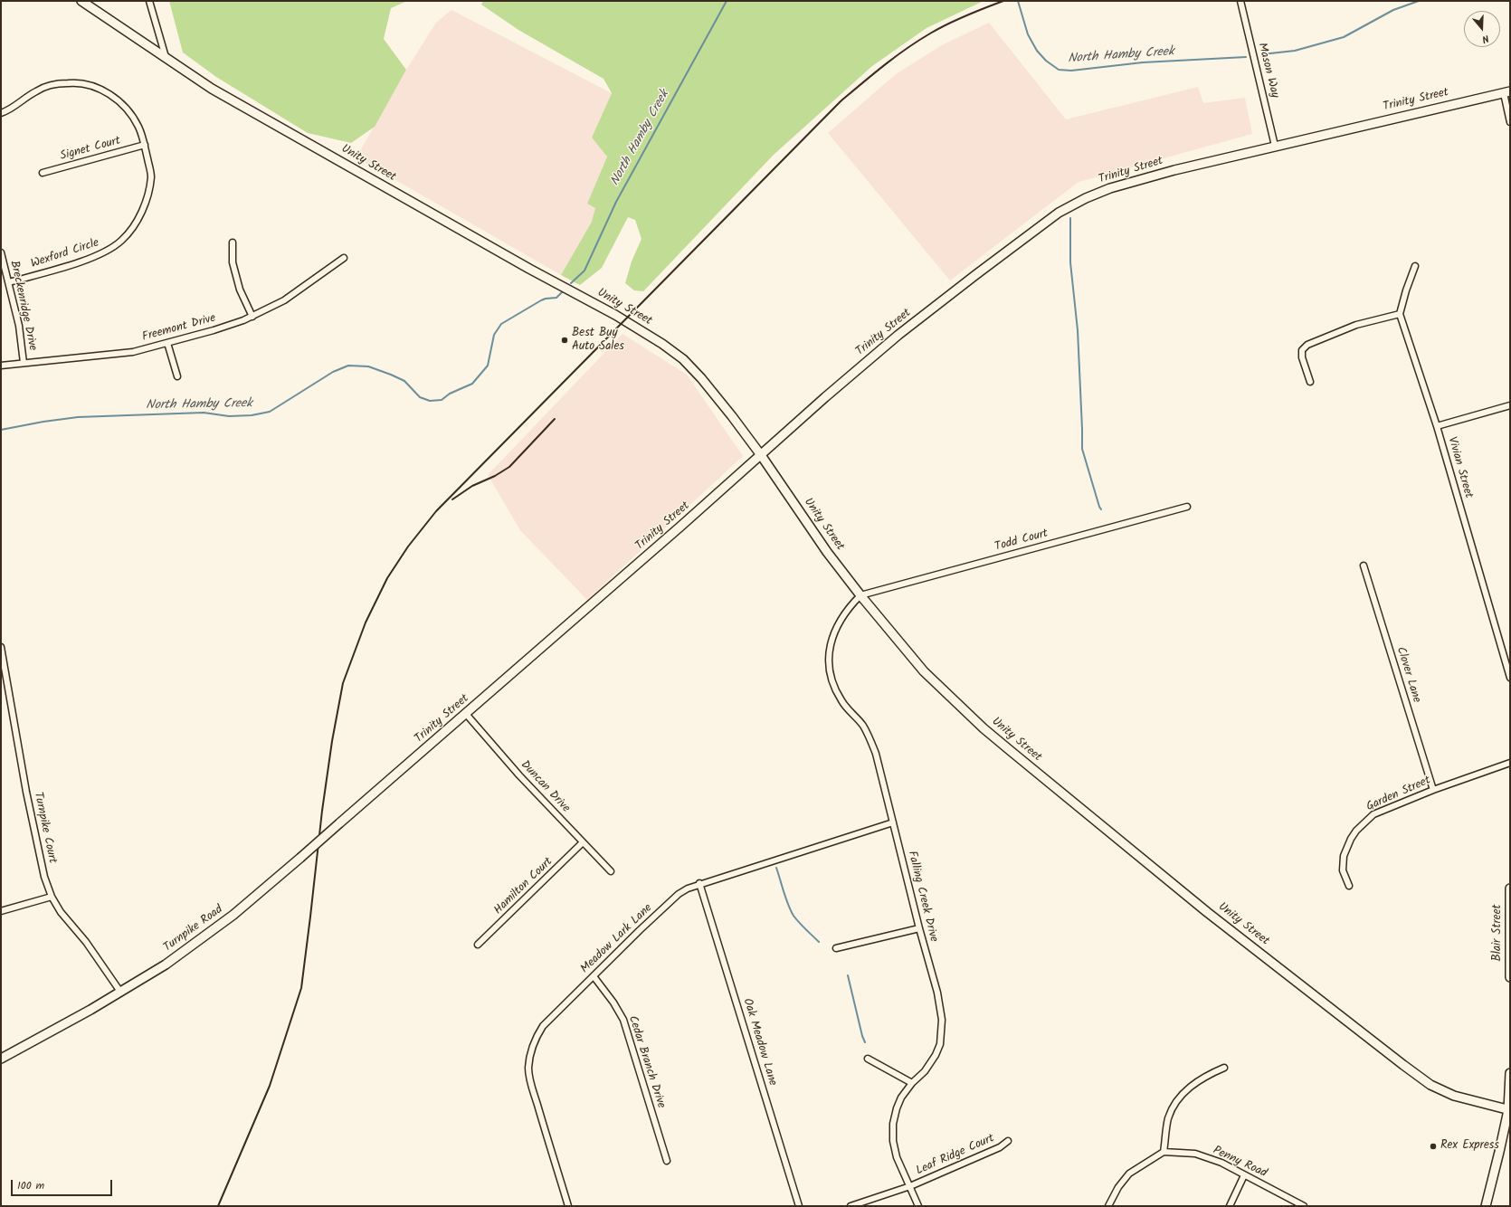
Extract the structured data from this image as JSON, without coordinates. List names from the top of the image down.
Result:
{
  "streets": {
    "street": [
      "Mason Way",
      "Trinity Street",
      "Signet Court",
      "Unity Street",
      "Wexford Circle",
      "Breckenridge Drive",
      "Freemont Drive",
      "Vivian Street",
      "Todd Court",
      "Clover Lane",
      "Duncan Drive",
      "Garden Street",
      "Turnpike Court",
      "Hamilton Court",
      "Falling Creek Drive",
      "Turnpike Road",
      "Blair Street",
      "Meadow Lark Lane",
      "Oak Meadow Lane",
      "Cedar Branch Drive",
      "Leaf Ridge Court",
      "Penny Road"
    ]
  },
  "crossings": [
    ["Mason Way", "Trinity Street"],
    ["Trinity Street", "Unity Street"],
    ["Trinity Street", "Duncan Drive"],
    ["Trinity Street", "Turnpike Road"],
    ["Signet Court", "Wexford Circle"],
    ["Unity Street", "Todd Court"],
    ["Unity Street", "Falling Creek Drive"],
    ["Wexford Circle", "Breckenridge Drive"],
    ["Breckenridge Drive", "Freemont Drive"],
    ["Todd Court", "Falling Creek Drive"],
    ["Clover Lane", "Garden Street"],
    ["Duncan Drive", "Hamilton Court"],
    ["Turnpike Court", "Turnpike Road"],
    ["Falling Creek Drive", "Meadow Lark Lane"],
    ["Falling Creek Drive", "Leaf Ridge Court"],
    ["Meadow Lark Lane", "Oak Meadow Lane"],
    ["Meadow Lark Lane", "Cedar Branch Drive"]
  ],
  "water": ["North Hamby Creek"],
  "places": ["Best Buy Auto Sales", "Rex Express"],
  "scale_bar": "100 m",
  "north": "bottom"
}
